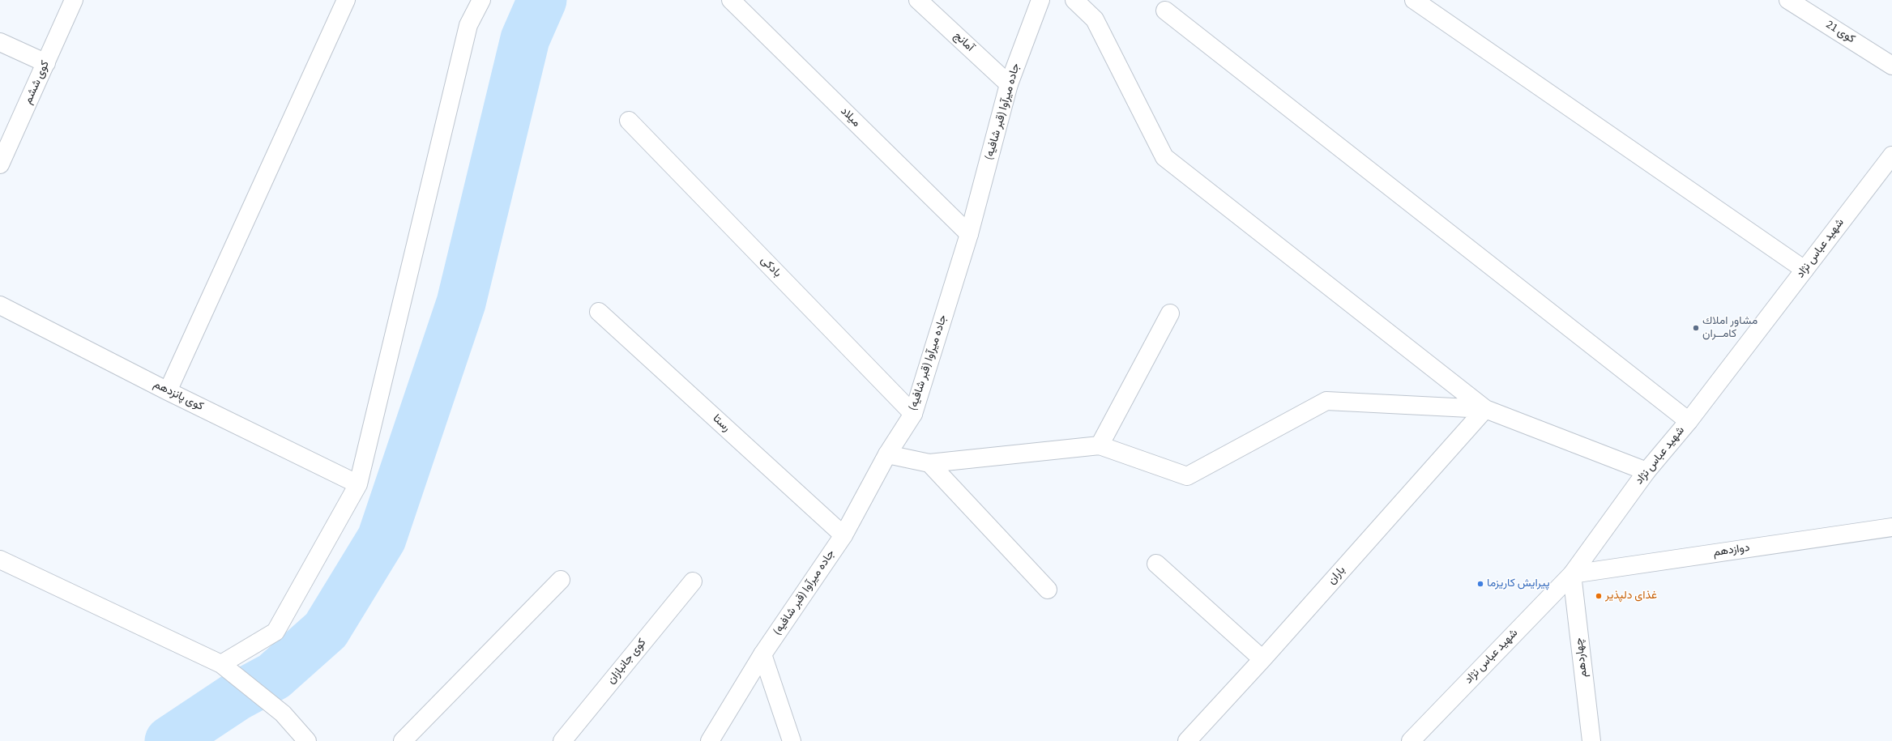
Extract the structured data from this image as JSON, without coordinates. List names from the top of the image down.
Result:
{
  "streets": {
    "street": [
      "کوی 21",
      "آمانج",
      "کوی ششم",
      "جاده میرآوا (قبر شافیه)",
      "میلاد",
      "شهید عباس نژاد",
      "بادکی",
      "کوی پانزدهم",
      "رستا",
      "دوازدهم",
      "باران",
      "چهاردهم",
      "کوی جانبازان"
    ]
  },
  "crossings": [
    ["آمانج", "جاده میرآوا (قبر شافیه)"],
    ["جاده میرآوا (قبر شافیه)", "میلاد"],
    ["جاده میرآوا (قبر شافیه)", "بادکی"],
    ["جاده میرآوا (قبر شافیه)", "رستا"],
    ["شهید عباس نژاد", "دوازدهم"],
    ["شهید عباس نژاد", "چهاردهم"],
    ["دوازدهم", "چهاردهم"]
  ],
  "places": ["مشاور املاك كامــران", "پیرایش کاریزما", "غذای دلپذیر"]
}
